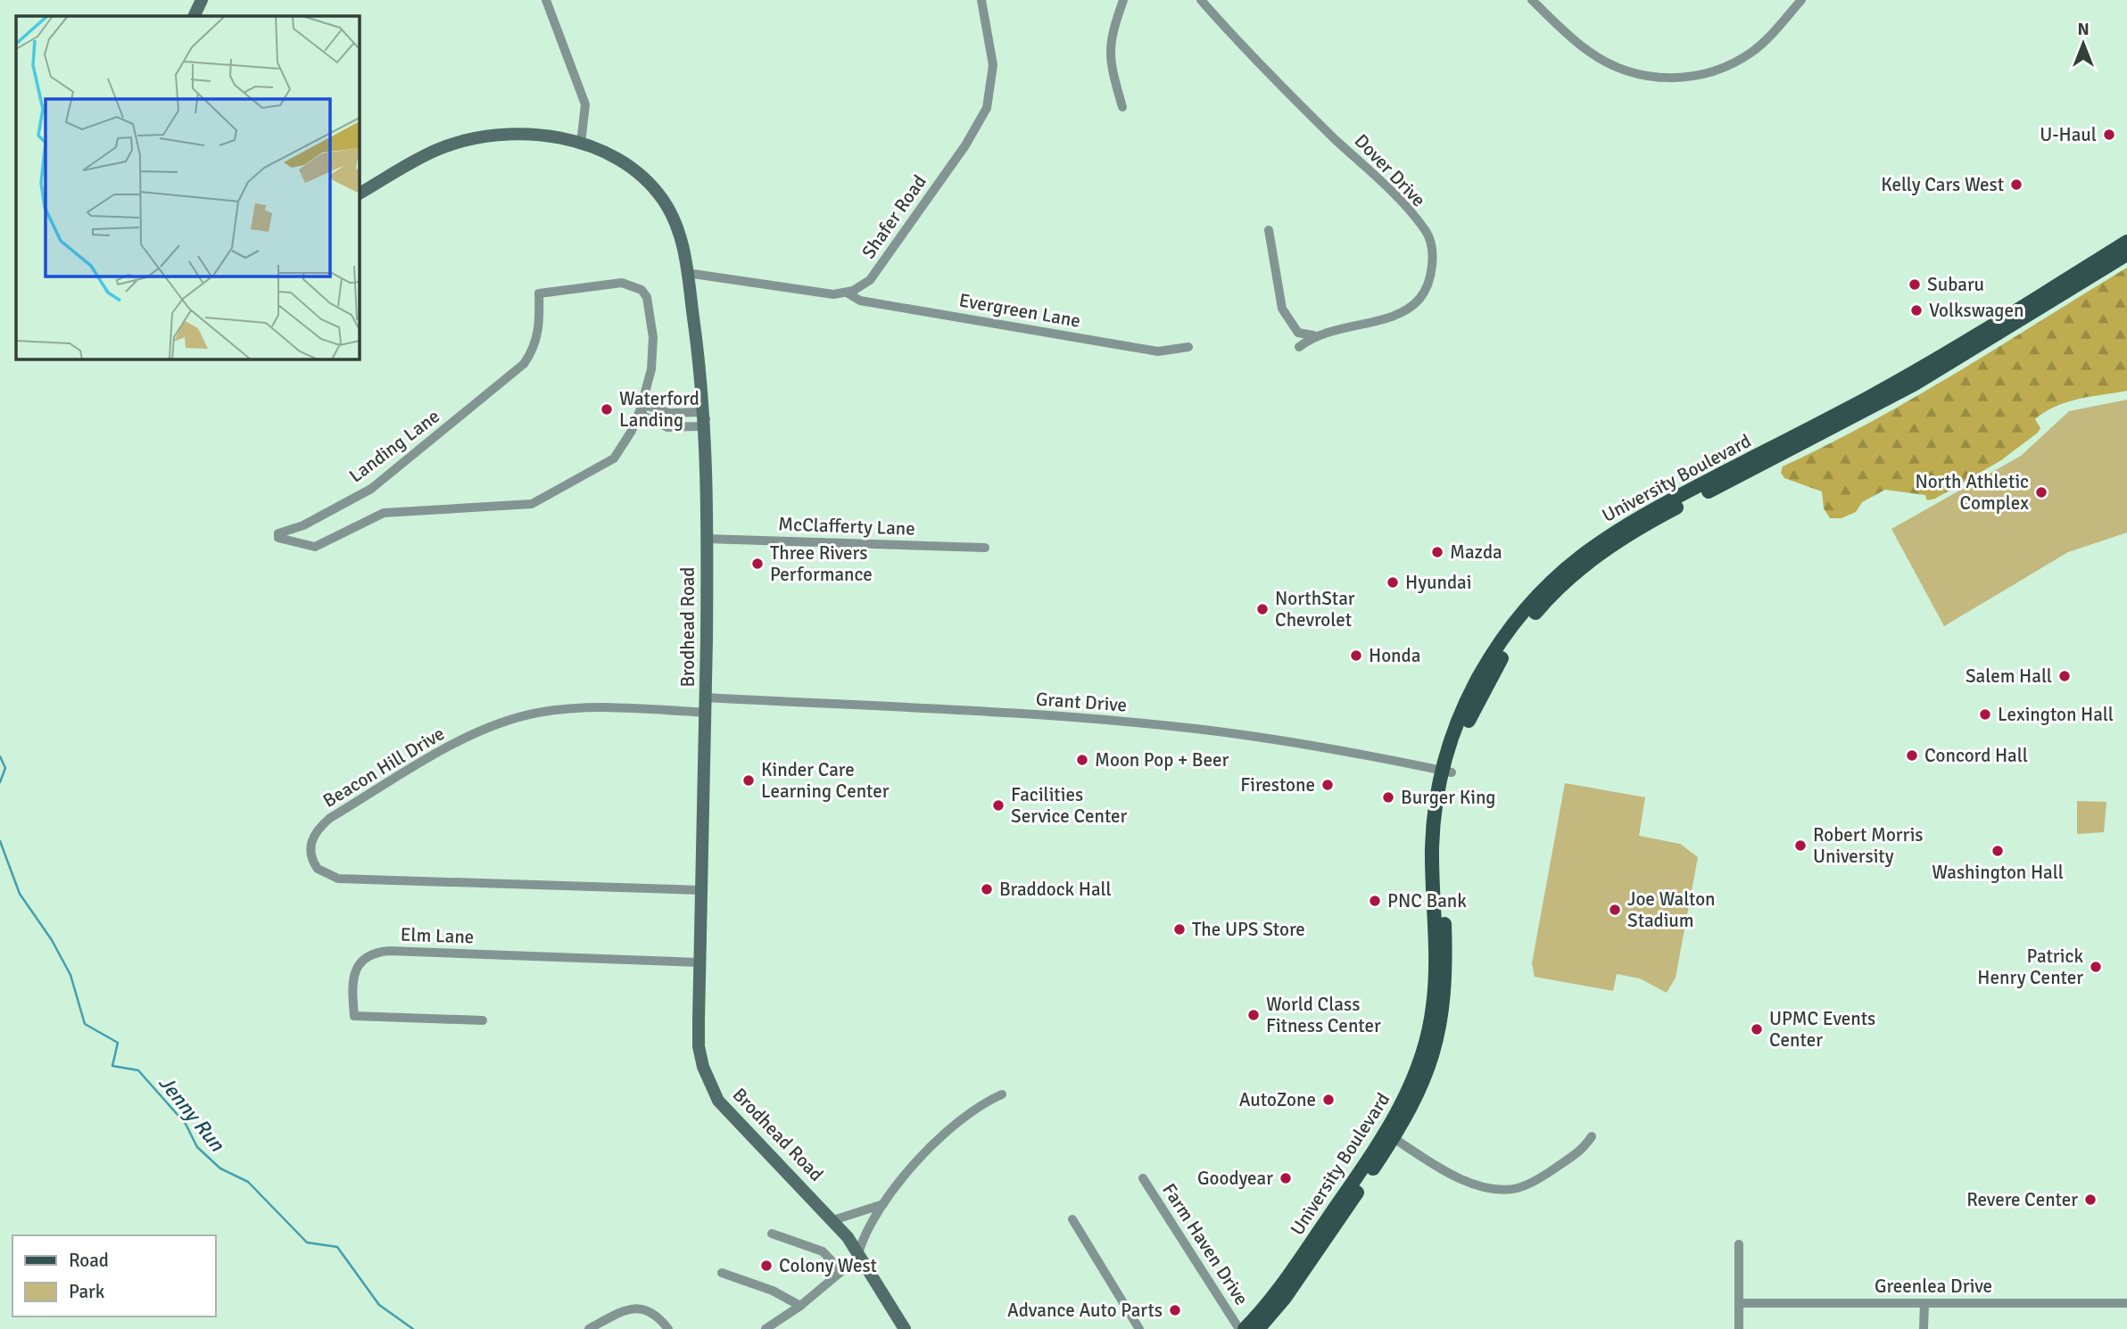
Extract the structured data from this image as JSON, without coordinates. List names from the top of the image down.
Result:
{
  "streets": {
    "main road": ["University Boulevard", "Brodhead Road"],
    "street": [
      "Dover Drive",
      "Shafer Road",
      "Evergreen Lane",
      "Landing Lane",
      "McClafferty Lane",
      "Grant Drive",
      "Beacon Hill Drive",
      "Elm Lane",
      "Farm Haven Drive",
      "Greenlea Drive"
    ]
  },
  "crossings": [
    ["Shafer Road", "Evergreen Lane"],
    ["University Boulevard", "Grant Drive"],
    ["McClafferty Lane", "Brodhead Road"],
    ["Brodhead Road", "Grant Drive"],
    ["Brodhead Road", "Beacon Hill Drive"],
    ["Brodhead Road", "Elm Lane"]
  ],
  "water": ["Jenny Run"],
  "places": [
    "U-Haul",
    "Kelly Cars West",
    "Subaru",
    "Volkswagen",
    "Waterford Landing",
    "North Athletic Complex",
    "Mazda",
    "Three Rivers Performance",
    "Hyundai",
    "NorthStar Chevrolet",
    "Honda",
    "Salem Hall",
    "Lexington Hall",
    "Concord Hall",
    "Moon Pop + Beer",
    "Kinder Care Learning Center",
    "Firestone",
    "Burger King",
    "Facilities Service Center",
    "Robert Morris University",
    "Washington Hall",
    "Braddock Hall",
    "PNC Bank",
    "Joe Walton Stadium",
    "The UPS Store",
    "Patrick Henry Center",
    "World Class Fitness Center",
    "UPMC Events Center",
    "AutoZone",
    "Goodyear",
    "Revere Center",
    "Colony West",
    "Advance Auto Parts"
  ],
  "legend": ["Road", "Park"],
  "north": "top"
}
